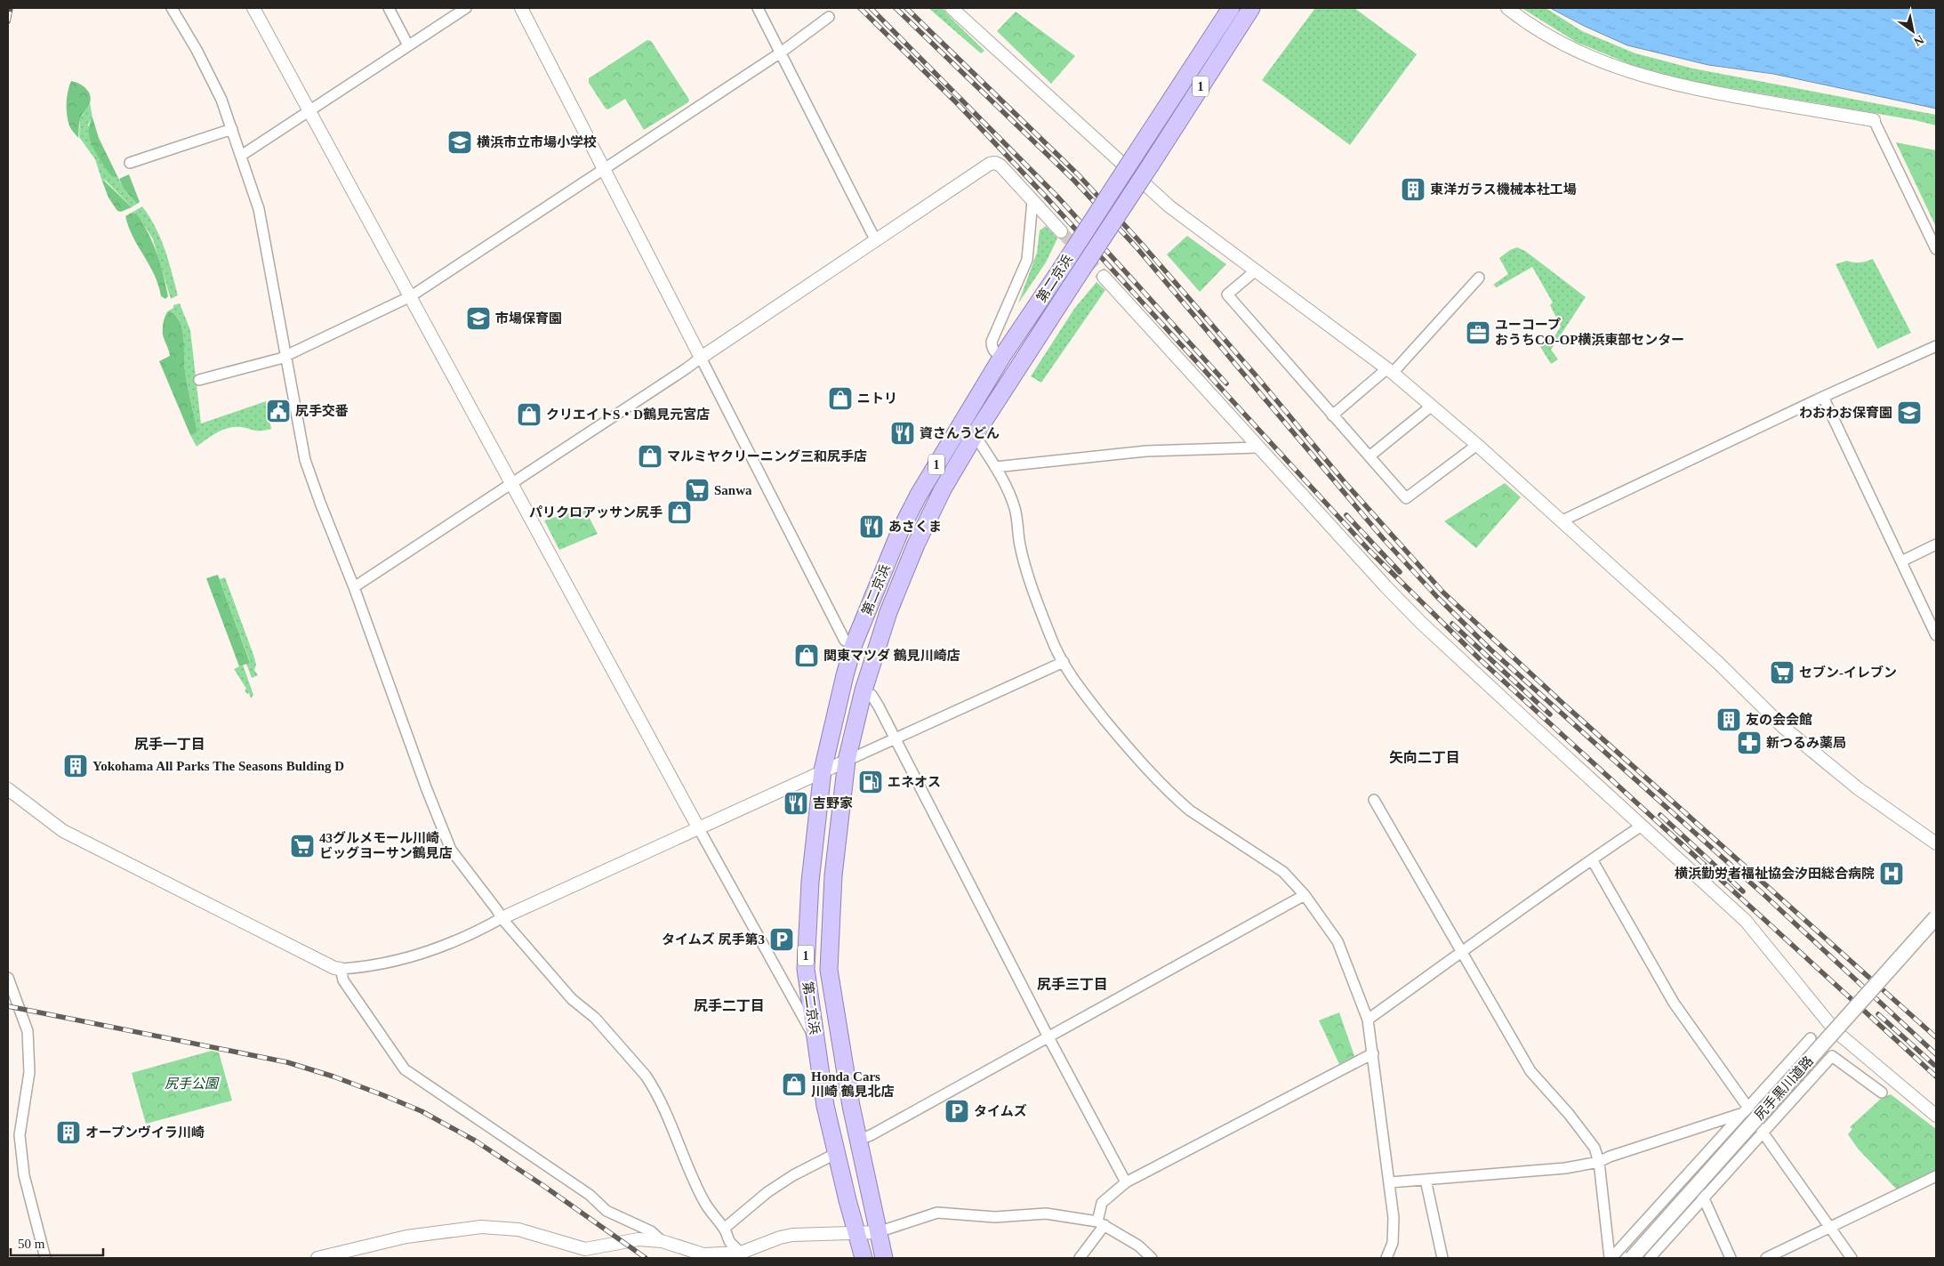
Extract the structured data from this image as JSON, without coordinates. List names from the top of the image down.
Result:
{
  "streets": {
    "highway": ["1", "第二京浜"],
    "main road": ["尻手黒川道路"]
  },
  "districts": [
    "尻手一丁目",
    "矢向二丁目",
    "尻手三丁目",
    "尻手二丁目"
  ],
  "parks": ["尻手公園"],
  "places": {
    "school or university": ["横浜市立市場小学校", "市場保育園", "わおわお保育園"],
    "building": [
      "東洋ガラス機械本社工場",
      "友の会会館",
      "Yokohama All Parks The Seasons Bulding D",
      "オープンヴイラ川崎"
    ],
    "office": ["ユーコープ おうちCO-OP横浜東部センター"],
    "shop": [
      "ニトリ",
      "クリエイトS・D鶴見元宮店",
      "マルミヤクリーニング三和尻手店",
      "パリクロアッサン尻手",
      "関東マツダ 鶴見川崎店",
      "Honda Cars 川崎 鶴見北店"
    ],
    "public building": ["尻手交番"],
    "restaurant": ["資さんうどん", "あさくま", "吉野家"],
    "supermarket": ["Sanwa", "セブン-イレブン", "43グルメモール川崎 ビッグヨーサン鶴見店"],
    "pharmacy": ["新つるみ薬局"],
    "fuel station": ["エネオス"],
    "hospital": ["横浜勤労者福祉協会汐田総合病院"],
    "parking": ["タイムズ 尻手第3", "タイムズ"]
  },
  "scale_bar": "50 m",
  "north": "bottom right"
}
